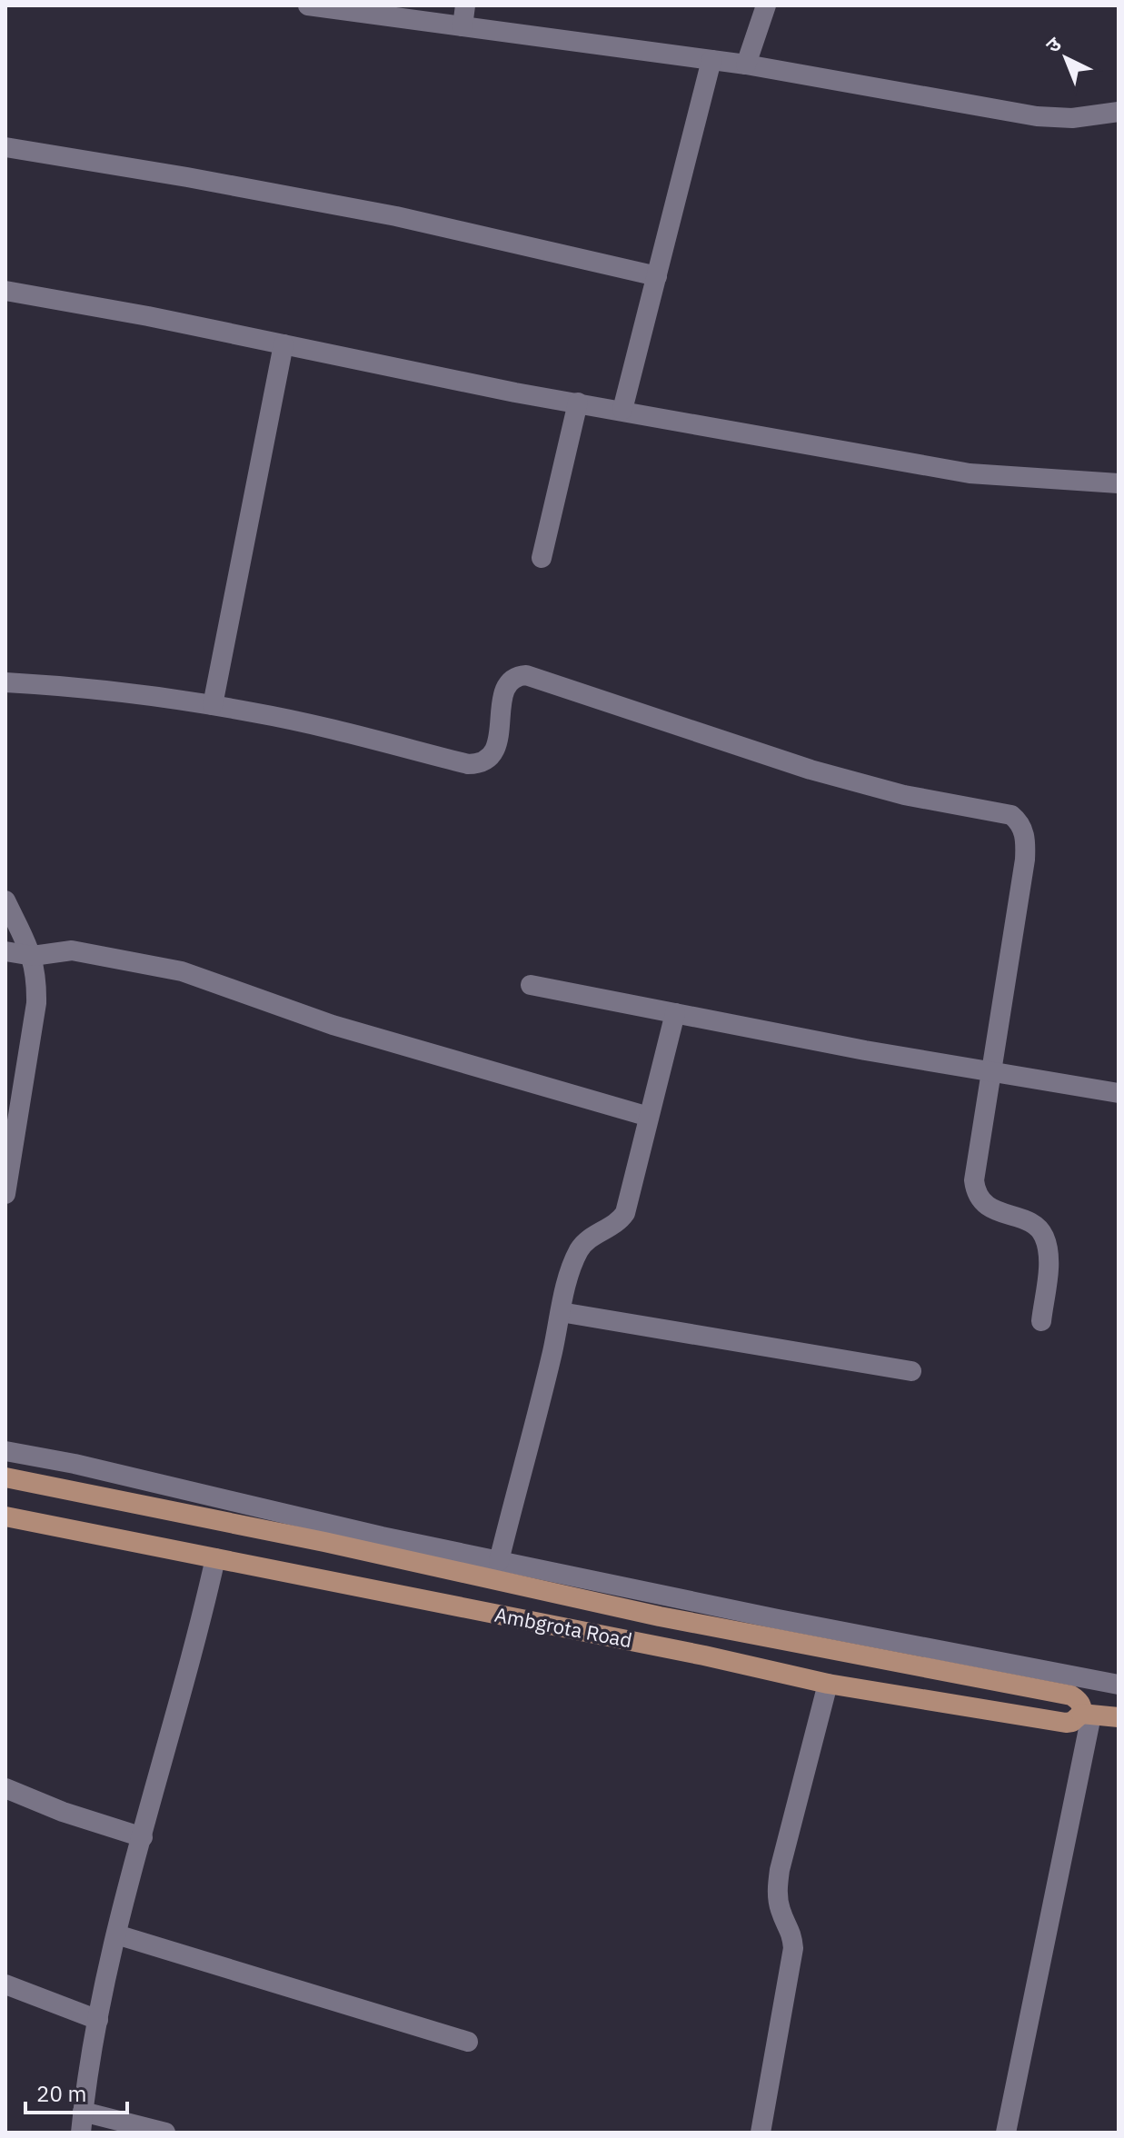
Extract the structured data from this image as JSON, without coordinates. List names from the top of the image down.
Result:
{
  "streets": {
    "main road": ["Ambgrota Road"]
  },
  "scale_bar": "20 m",
  "north": "top left"
}
